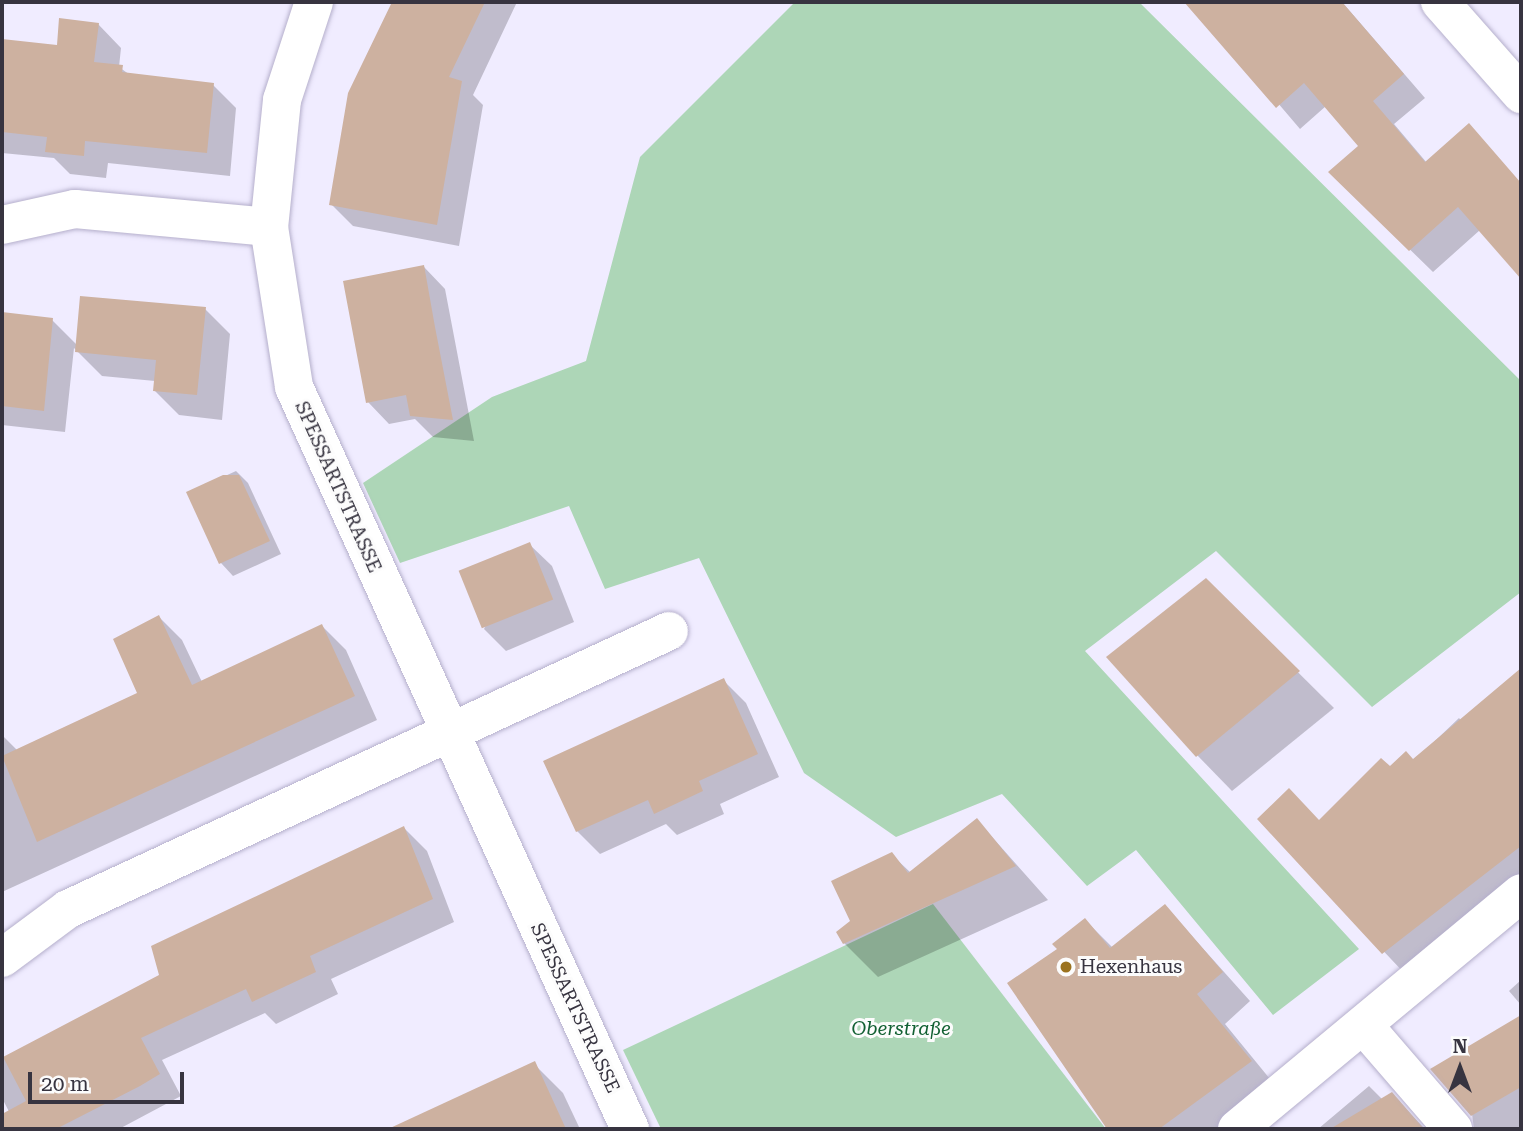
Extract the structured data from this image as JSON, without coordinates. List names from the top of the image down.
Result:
{
  "streets": {
    "street": ["SPESSARTSTRASSE"]
  },
  "parks": ["Oberstraße"],
  "places": ["Hexenhaus"],
  "scale_bar": "20 m",
  "north": "top"
}
